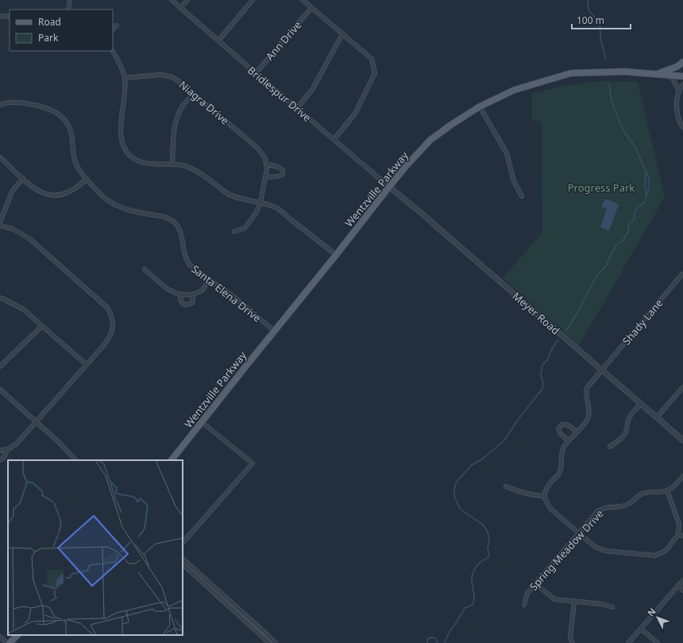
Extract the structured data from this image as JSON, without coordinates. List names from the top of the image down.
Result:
{
  "streets": {
    "main road": ["Wentzville Parkway"],
    "street": [
      "Ann Drive",
      "Bridlespur Drive",
      "Niagra Drive",
      "Santa Elena Drive",
      "Meyer Road",
      "Shady Lane",
      "Spring Meadow Drive"
    ]
  },
  "crossings": [
    ["Ann Drive", "Bridlespur Drive"],
    ["Bridlespur Drive", "Wentzville Parkway"],
    ["Bridlespur Drive", "Meyer Road"],
    ["Wentzville Parkway", "Santa Elena Drive"],
    ["Wentzville Parkway", "Meyer Road"],
    ["Meyer Road", "Shady Lane"]
  ],
  "parks": ["Progress Park"],
  "legend": ["Road", "Park"],
  "scale_bar": "100 m",
  "north": "top left"
}
